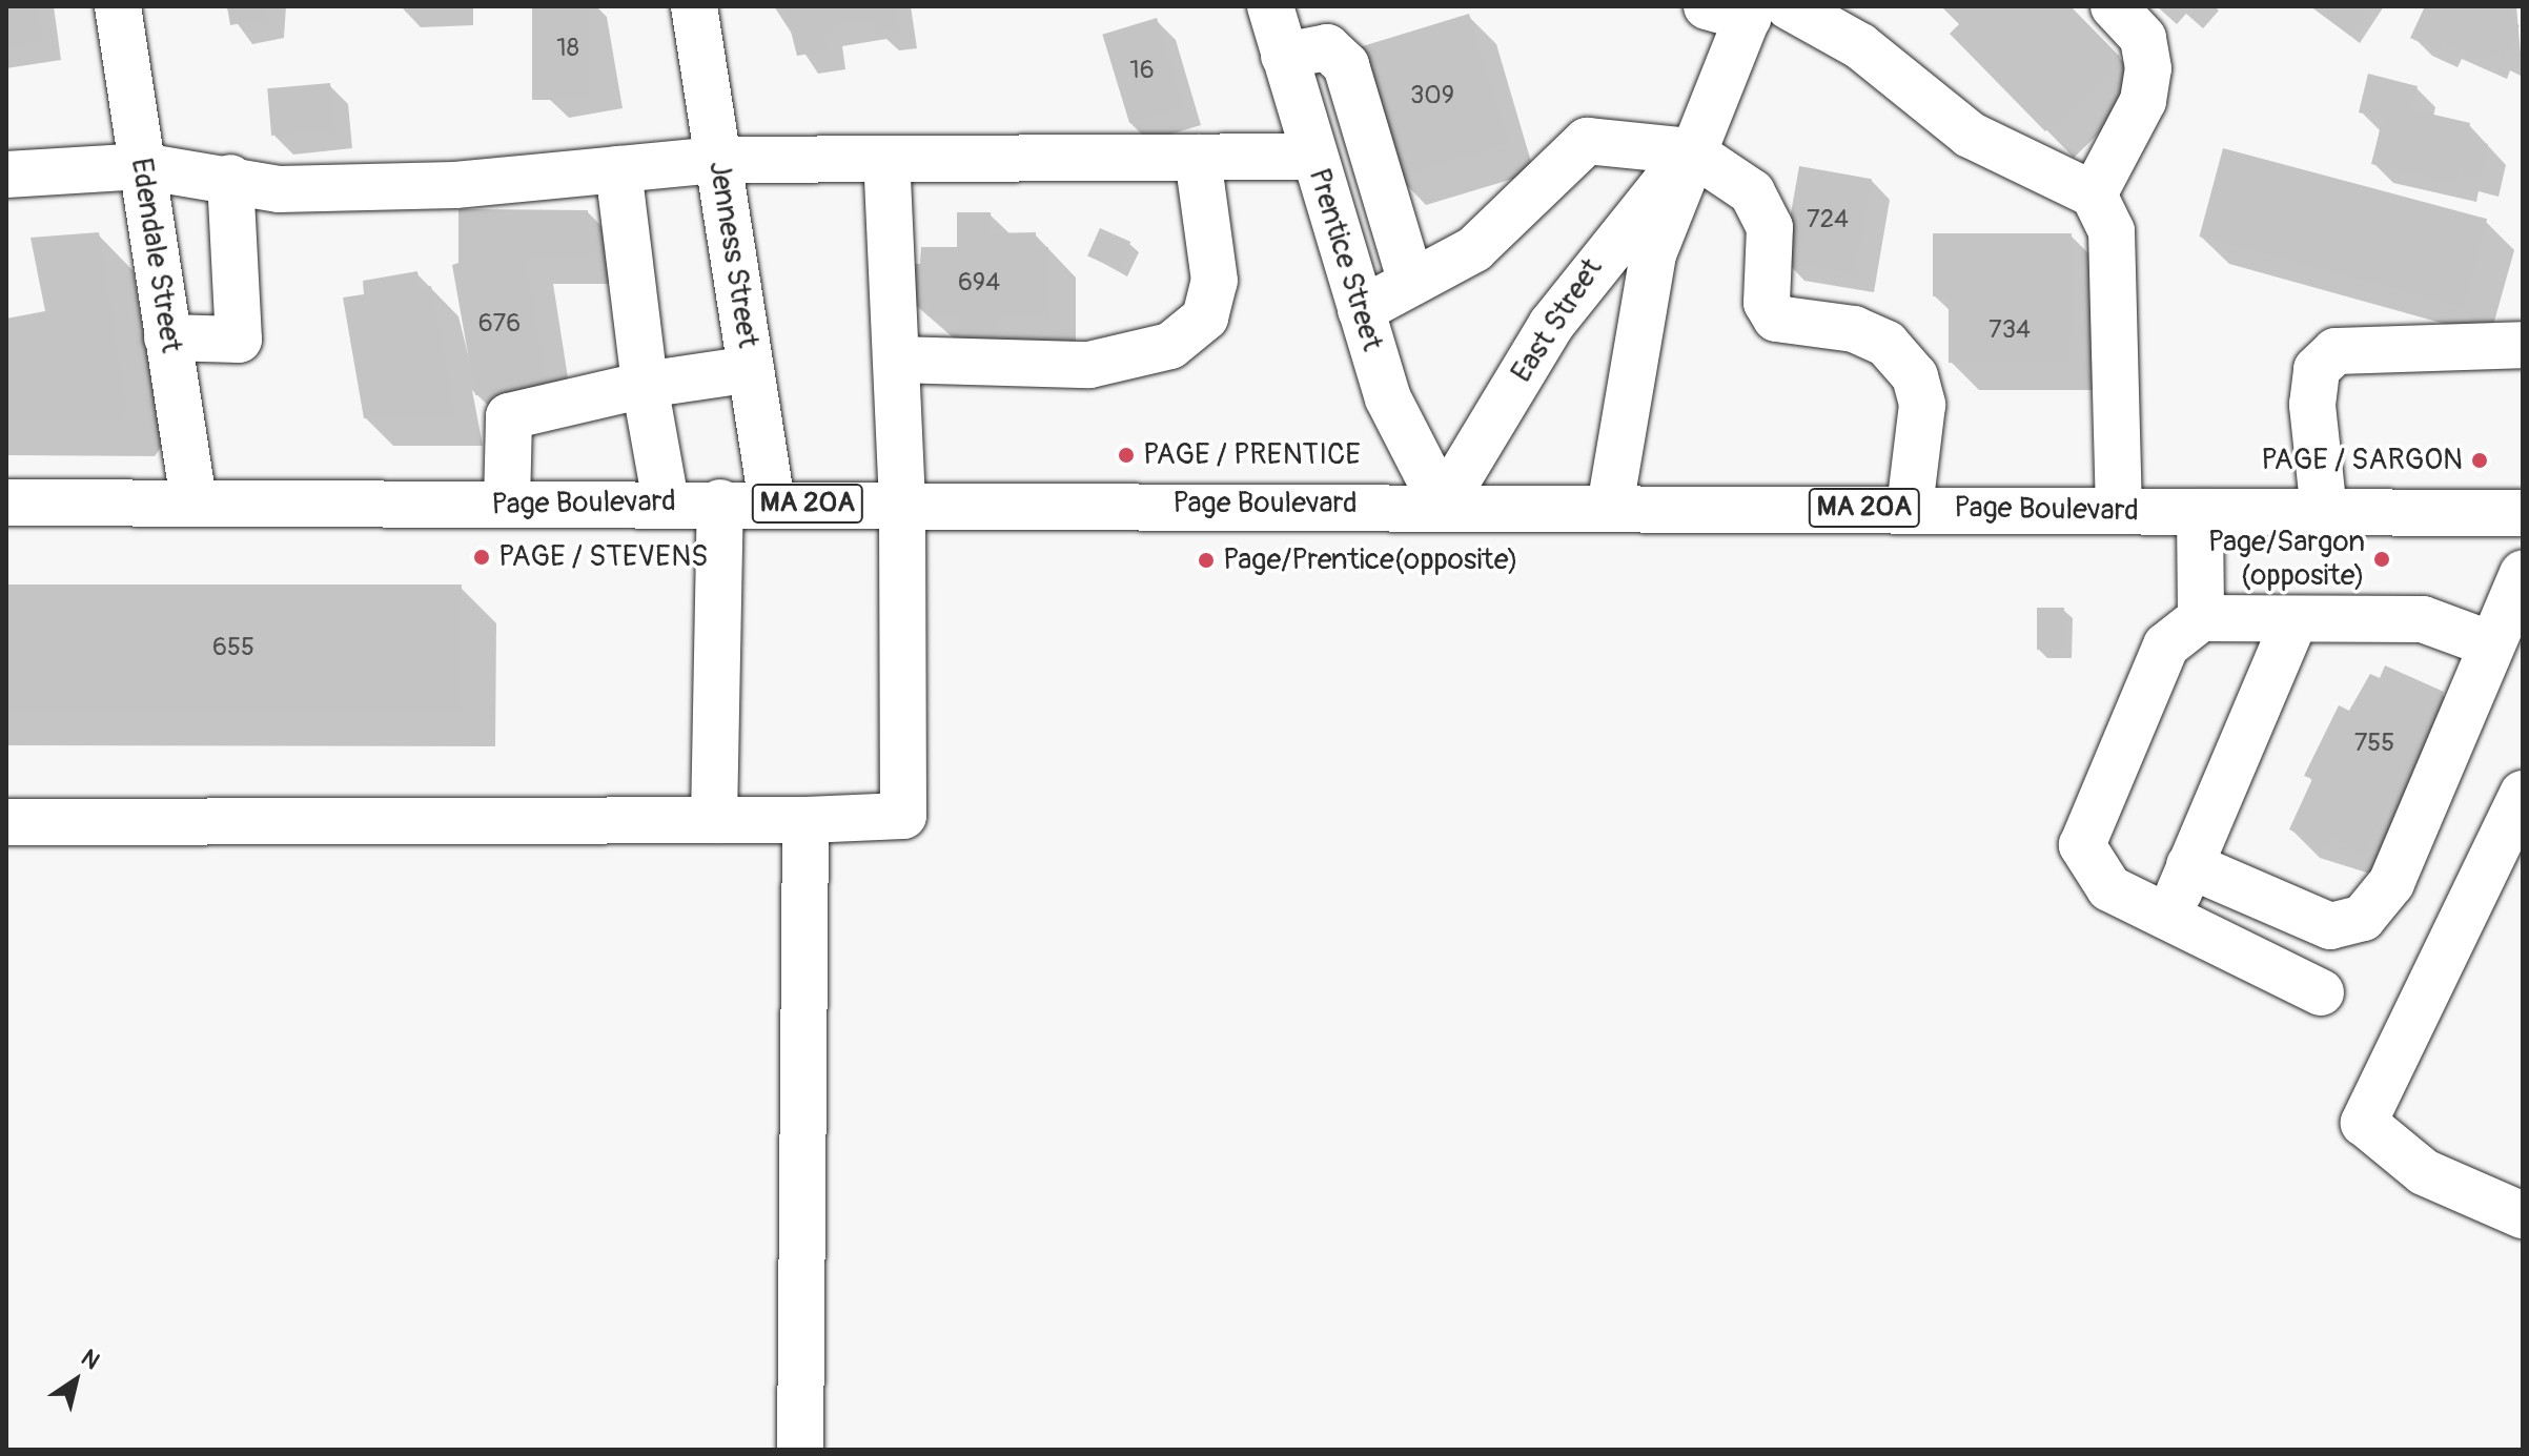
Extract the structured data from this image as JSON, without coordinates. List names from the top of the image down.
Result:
{
  "streets": {
    "main road": [
      "Jenness Street",
      "Edendale Street",
      "Prentice Street",
      "East Street",
      "Page Boulevard",
      "MA 20A"
    ]
  },
  "crossings": [
    ["Jenness Street", "Page Boulevard"],
    ["Edendale Street", "Page Boulevard"],
    ["Prentice Street", "East Street"],
    ["Prentice Street", "Page Boulevard"],
    ["East Street", "Page Boulevard"]
  ],
  "places": [
    "PAGE / PRENTICE",
    "PAGE / SARGON",
    "PAGE / STEVENS",
    "Page/Sargon (opposite)",
    "Page/Prentice(opposite)"
  ],
  "house_numbers": [
    "18",
    "16",
    "309",
    "724",
    "694",
    "676",
    "734",
    "655",
    "755"
  ],
  "north": "top right"
}
